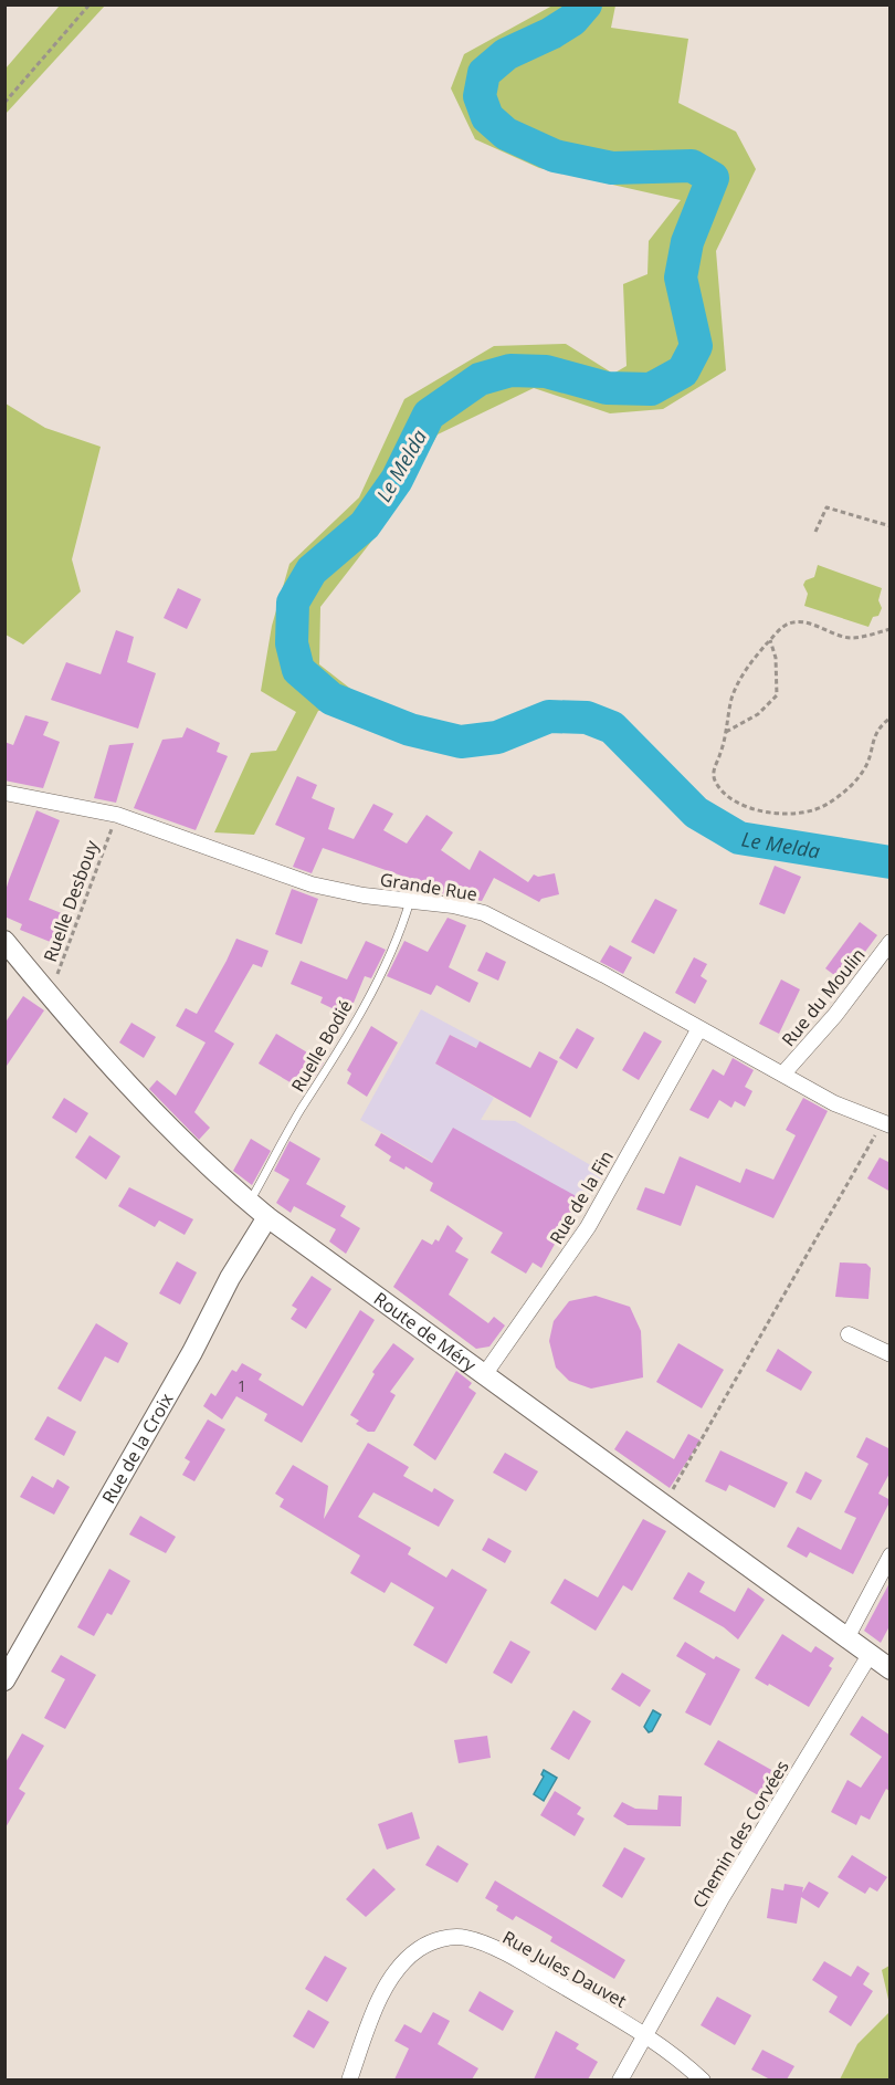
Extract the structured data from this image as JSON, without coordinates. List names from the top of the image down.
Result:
{
  "streets": {
    "main road": ["Route de Méry", "Rue de la Croix"],
    "street": [
      "Grande Rue",
      "Rue du Moulin",
      "Rue de la Fin",
      "Chemin des Corvées",
      "Rue Jules Dauvet"
    ],
    "lane": ["Ruelle Bodié"],
    "path": ["Ruelle Desbouy"]
  },
  "crossings": [
    ["Grande Rue", "Ruelle Desbouy"],
    ["Grande Rue", "Rue du Moulin"],
    ["Grande Rue", "Ruelle Bodié"],
    ["Grande Rue", "Rue de la Fin"],
    ["Ruelle Desbouy", "Route de Méry"],
    ["Ruelle Bodié", "Route de Méry"],
    ["Rue de la Fin", "Route de Méry"],
    ["Route de Méry", "Rue de la Croix"],
    ["Route de Méry", "Chemin des Corvées"],
    ["Chemin des Corvées", "Rue Jules Dauvet"]
  ],
  "water": ["Le Melda"],
  "house_numbers": ["1"]
}
